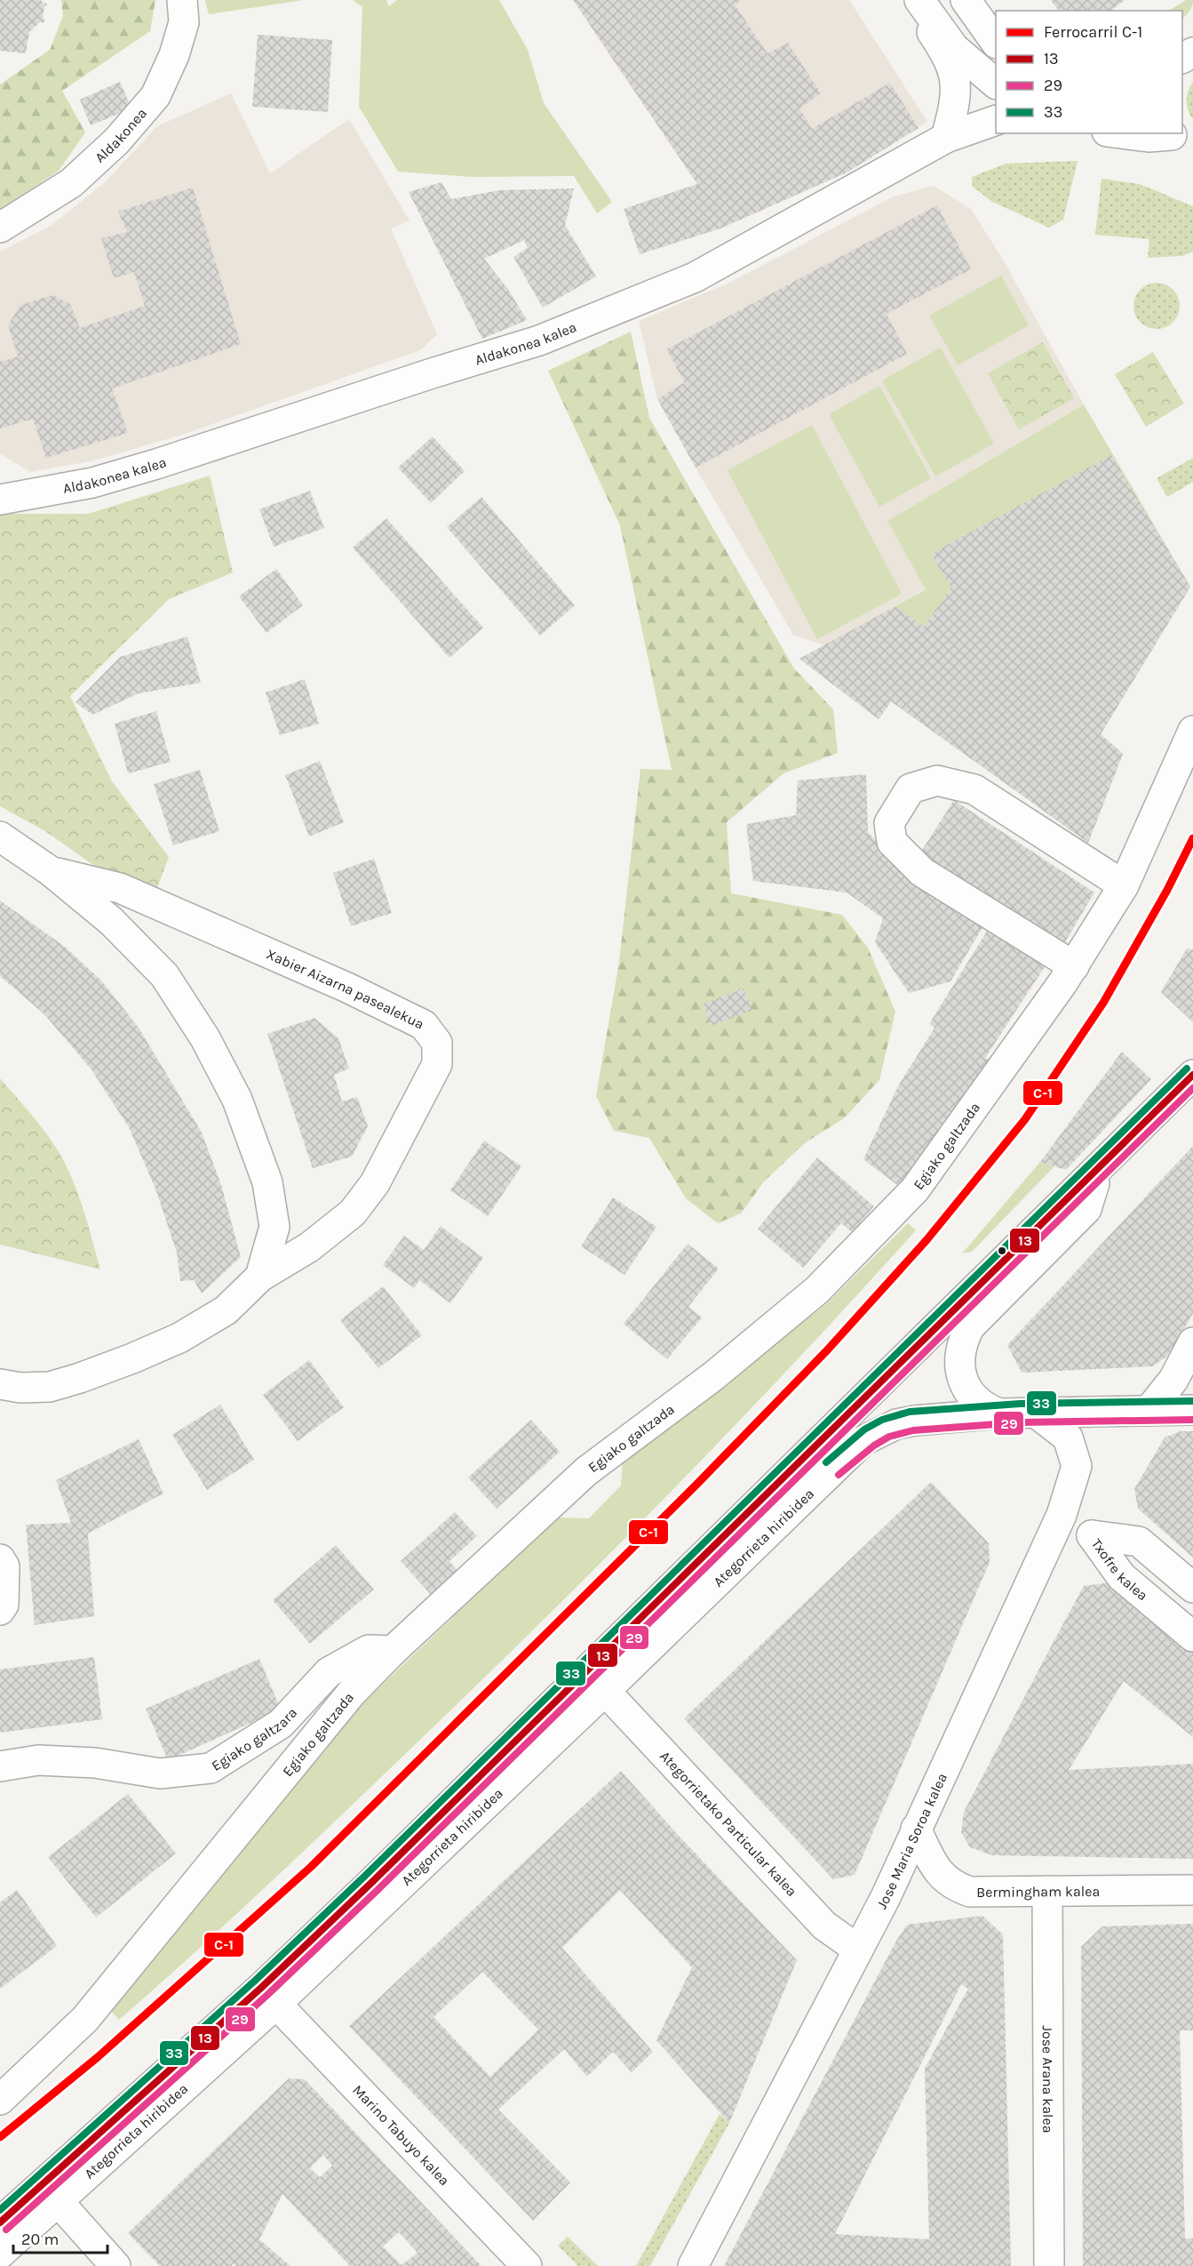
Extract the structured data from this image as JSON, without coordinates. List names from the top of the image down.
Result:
{
  "streets": {
    "street": [
      "Aldakonea",
      "Aldakonea kalea",
      "Xabier Aizarna pasealekua",
      "Egiako galtzada",
      "Ategorrieta hiribidea",
      "Txofre kalea",
      "Egiako galtzara",
      "Ategorrietako Particular kalea",
      "Jose Maria Soroa kalea",
      "Bermingham kalea",
      "Jose Arana kalea",
      "Marino Tabuyo kalea"
    ]
  },
  "crossings": [
    ["Egiako galtzada", "Egiako galtzara"],
    ["Ategorrieta hiribidea", "Ategorrietako Particular kalea"],
    ["Ategorrieta hiribidea", "Jose Maria Soroa kalea"],
    ["Ategorrieta hiribidea", "Marino Tabuyo kalea"],
    ["Ategorrietako Particular kalea", "Jose Maria Soroa kalea"],
    ["Jose Maria Soroa kalea", "Bermingham kalea"],
    ["Bermingham kalea", "Jose Arana kalea"]
  ],
  "lines": [
    "rail line C-1",
    "transit line 33",
    "transit line 13",
    "transit line 29"
  ],
  "legend": [
    "Ferrocarril C-1",
    "13",
    "29",
    "33"
  ],
  "scale_bar": "20 m"
}
